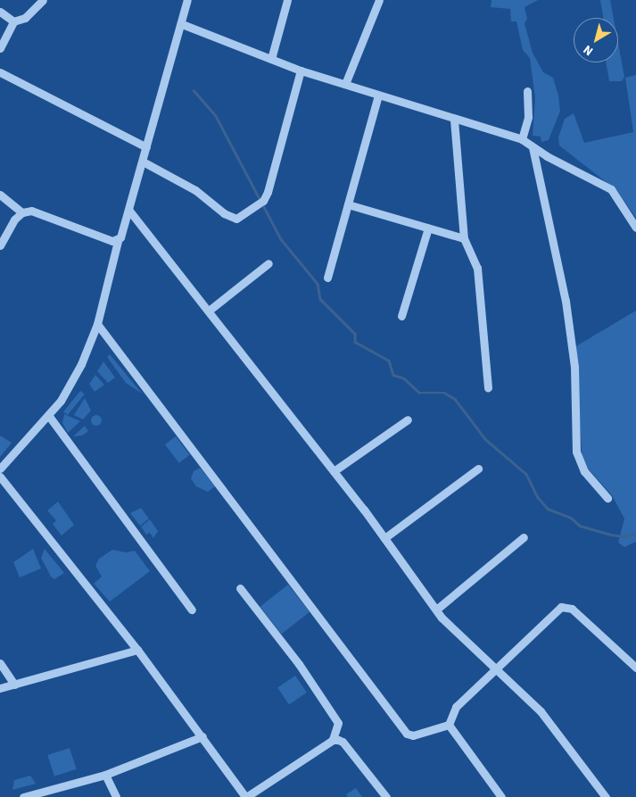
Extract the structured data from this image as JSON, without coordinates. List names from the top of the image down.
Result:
{
  "north": "bottom left"
}
